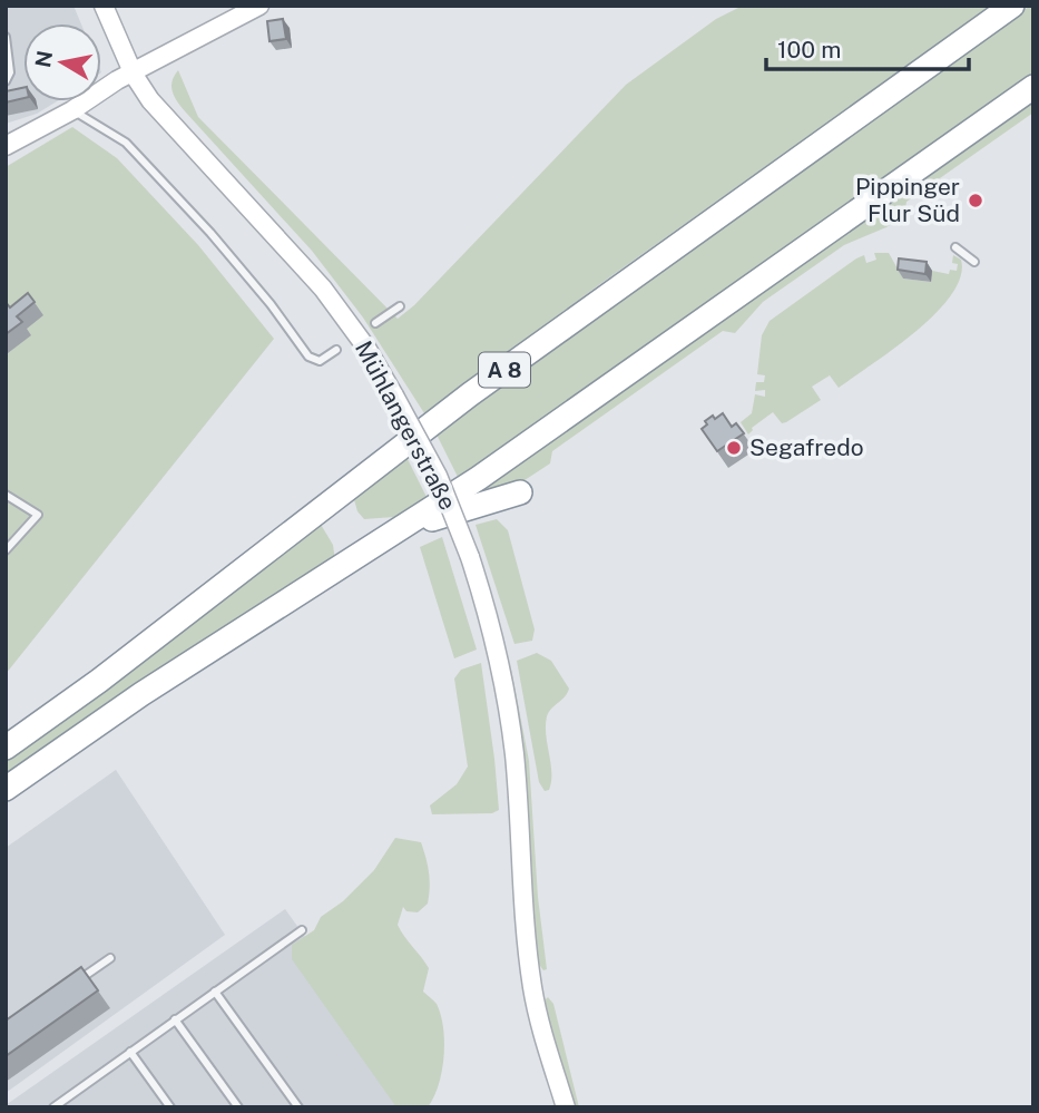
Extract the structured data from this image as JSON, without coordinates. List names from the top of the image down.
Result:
{
  "streets": {
    "highway": ["A 8"],
    "main road": ["Mühlangerstraße"]
  },
  "places": ["Pippinger Flur Süd", "Segafredo"],
  "scale_bar": "100 m",
  "north": "left"
}
